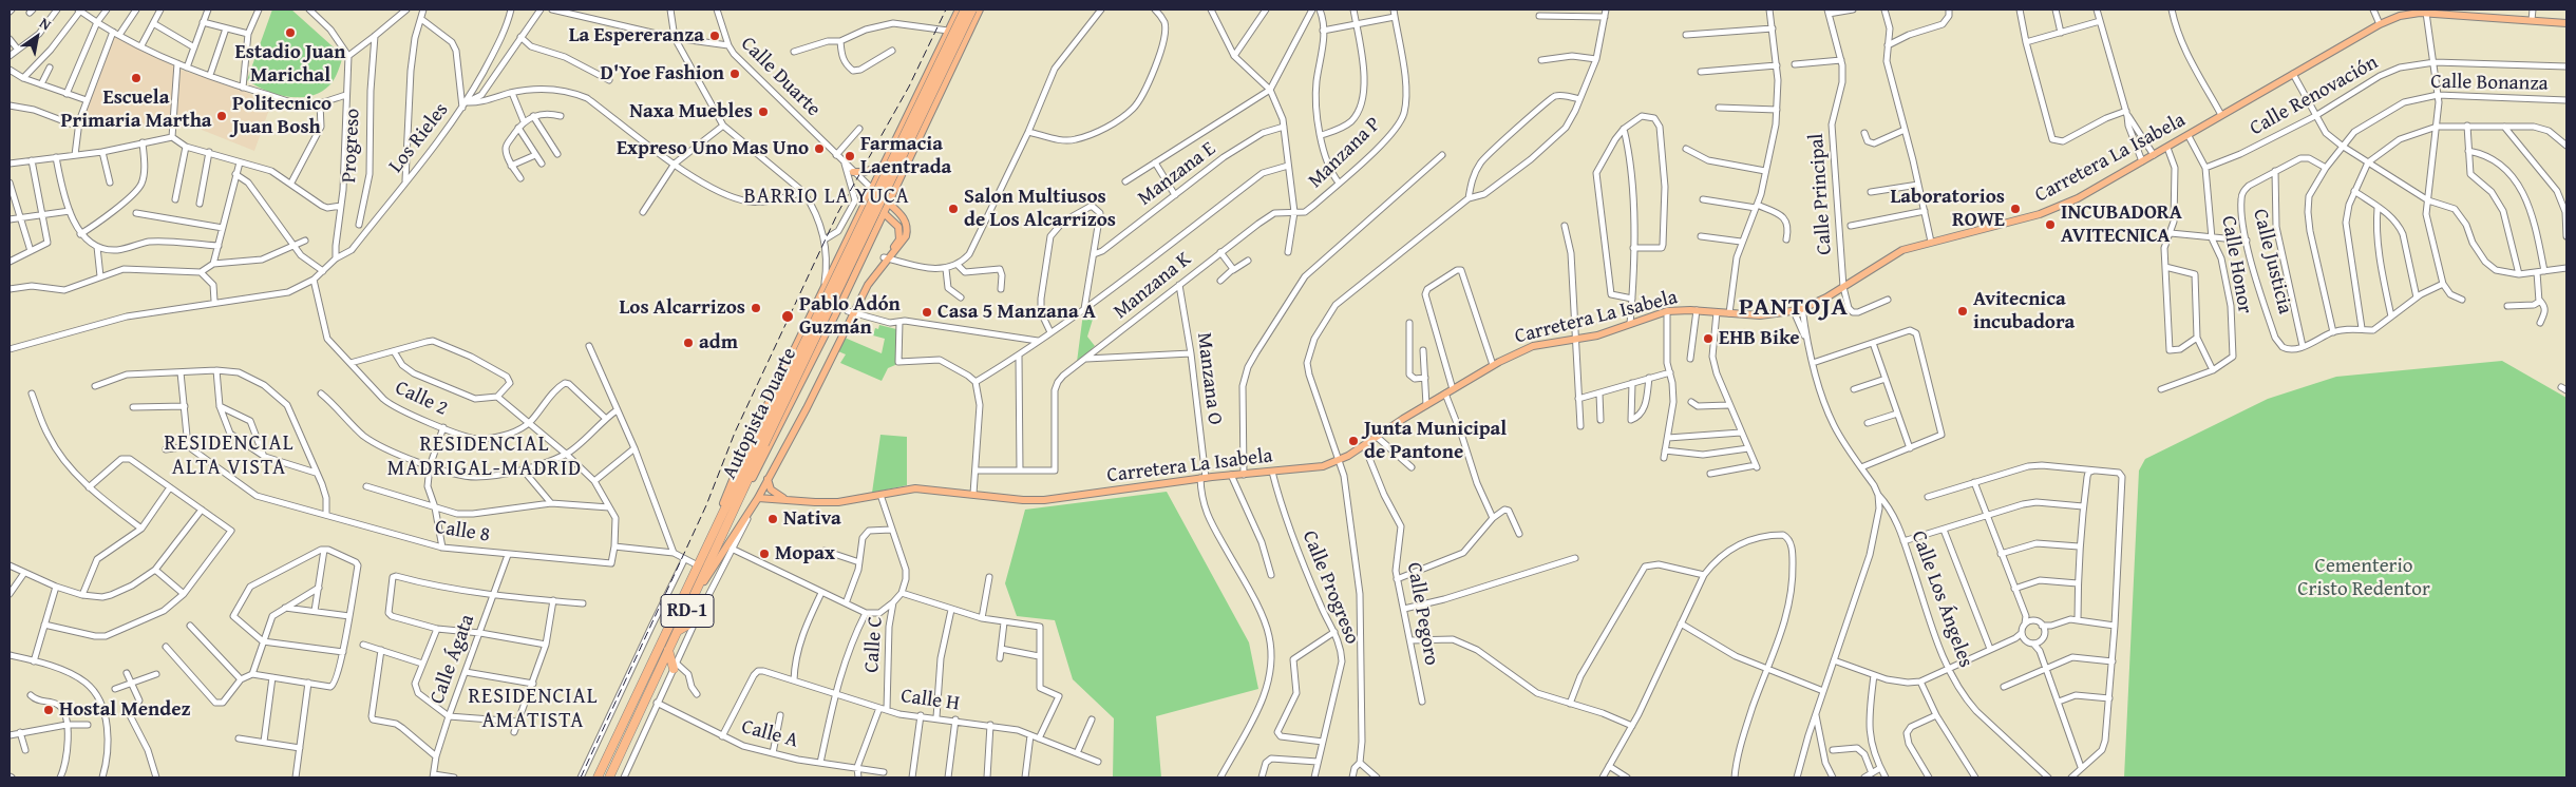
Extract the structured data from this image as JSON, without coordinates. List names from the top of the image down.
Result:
{
  "streets": {
    "highway": ["Autopista Duarte", "RD-1"],
    "main road": ["Carretera La Isabela"],
    "street": [
      "Calle Duarte",
      "Calle Bonanza",
      "Calle Renovación",
      "Los Rieles",
      "Progreso",
      "Manzana P",
      "Manzana E",
      "Calle Principal",
      "Calle Justicia",
      "Calle Honor",
      "Manzana K",
      "Manzana O",
      "Calle 2",
      "Calle 8",
      "Calle Progreso",
      "Calle Los Ángeles",
      "Calle Pegoro",
      "Calle C",
      "Calle Ágata",
      "Calle H",
      "Calle A"
    ]
  },
  "crossings": [
    ["Calle Bonanza", "Calle Justicia"],
    ["Calle Renovación", "Calle Honor"],
    ["Los Rieles", "Calle 2"],
    ["Manzana P", "Manzana K"],
    ["Carretera La Isabela", "Calle Principal"],
    ["Carretera La Isabela", "Calle Honor"],
    ["Carretera La Isabela", "Manzana O"],
    ["Carretera La Isabela", "Calle Progreso"],
    ["Carretera La Isabela", "Calle Pegoro"],
    ["Carretera La Isabela", "Calle C"],
    ["Manzana K", "Manzana O"],
    ["Autopista Duarte", "RD-1"],
    ["Calle 8", "Calle Ágata"],
    ["Calle C", "Calle H"],
    ["Calle H", "Calle A"]
  ],
  "districts": [
    "BARRIO LA YUCA",
    "PANTOJA",
    "RESIDENCIAL ALTA VISTA",
    "RESIDENCIAL MADRIGAL-MADRID",
    "RESIDENCIAL AMATISTA"
  ],
  "parks": ["Cementerio Cristo Redentor"],
  "places": [
    "Estadio Juan Marichal",
    "La Espereranza",
    "D'Yoe Fashion",
    "Escuela Primaria Martha",
    "Naxa Muebles",
    "Politecnico Juan Bosh",
    "Expreso Uno Mas Uno",
    "Farmacia Laentrada",
    "Salon Multiusos de Los Alcarrizos",
    "Laboratorios ROWE",
    "INCUBADORA AVITECNICA",
    "Los Alcarrizos",
    "Avitecnica incubadora",
    "Casa 5 Manzana A",
    "Pablo Adón Guzmán",
    "EHB Bike",
    "adm",
    "Junta Municipal de Pantone",
    "Nativa",
    "Mopax",
    "Hostal Mendez"
  ],
  "north": "top right"
}
